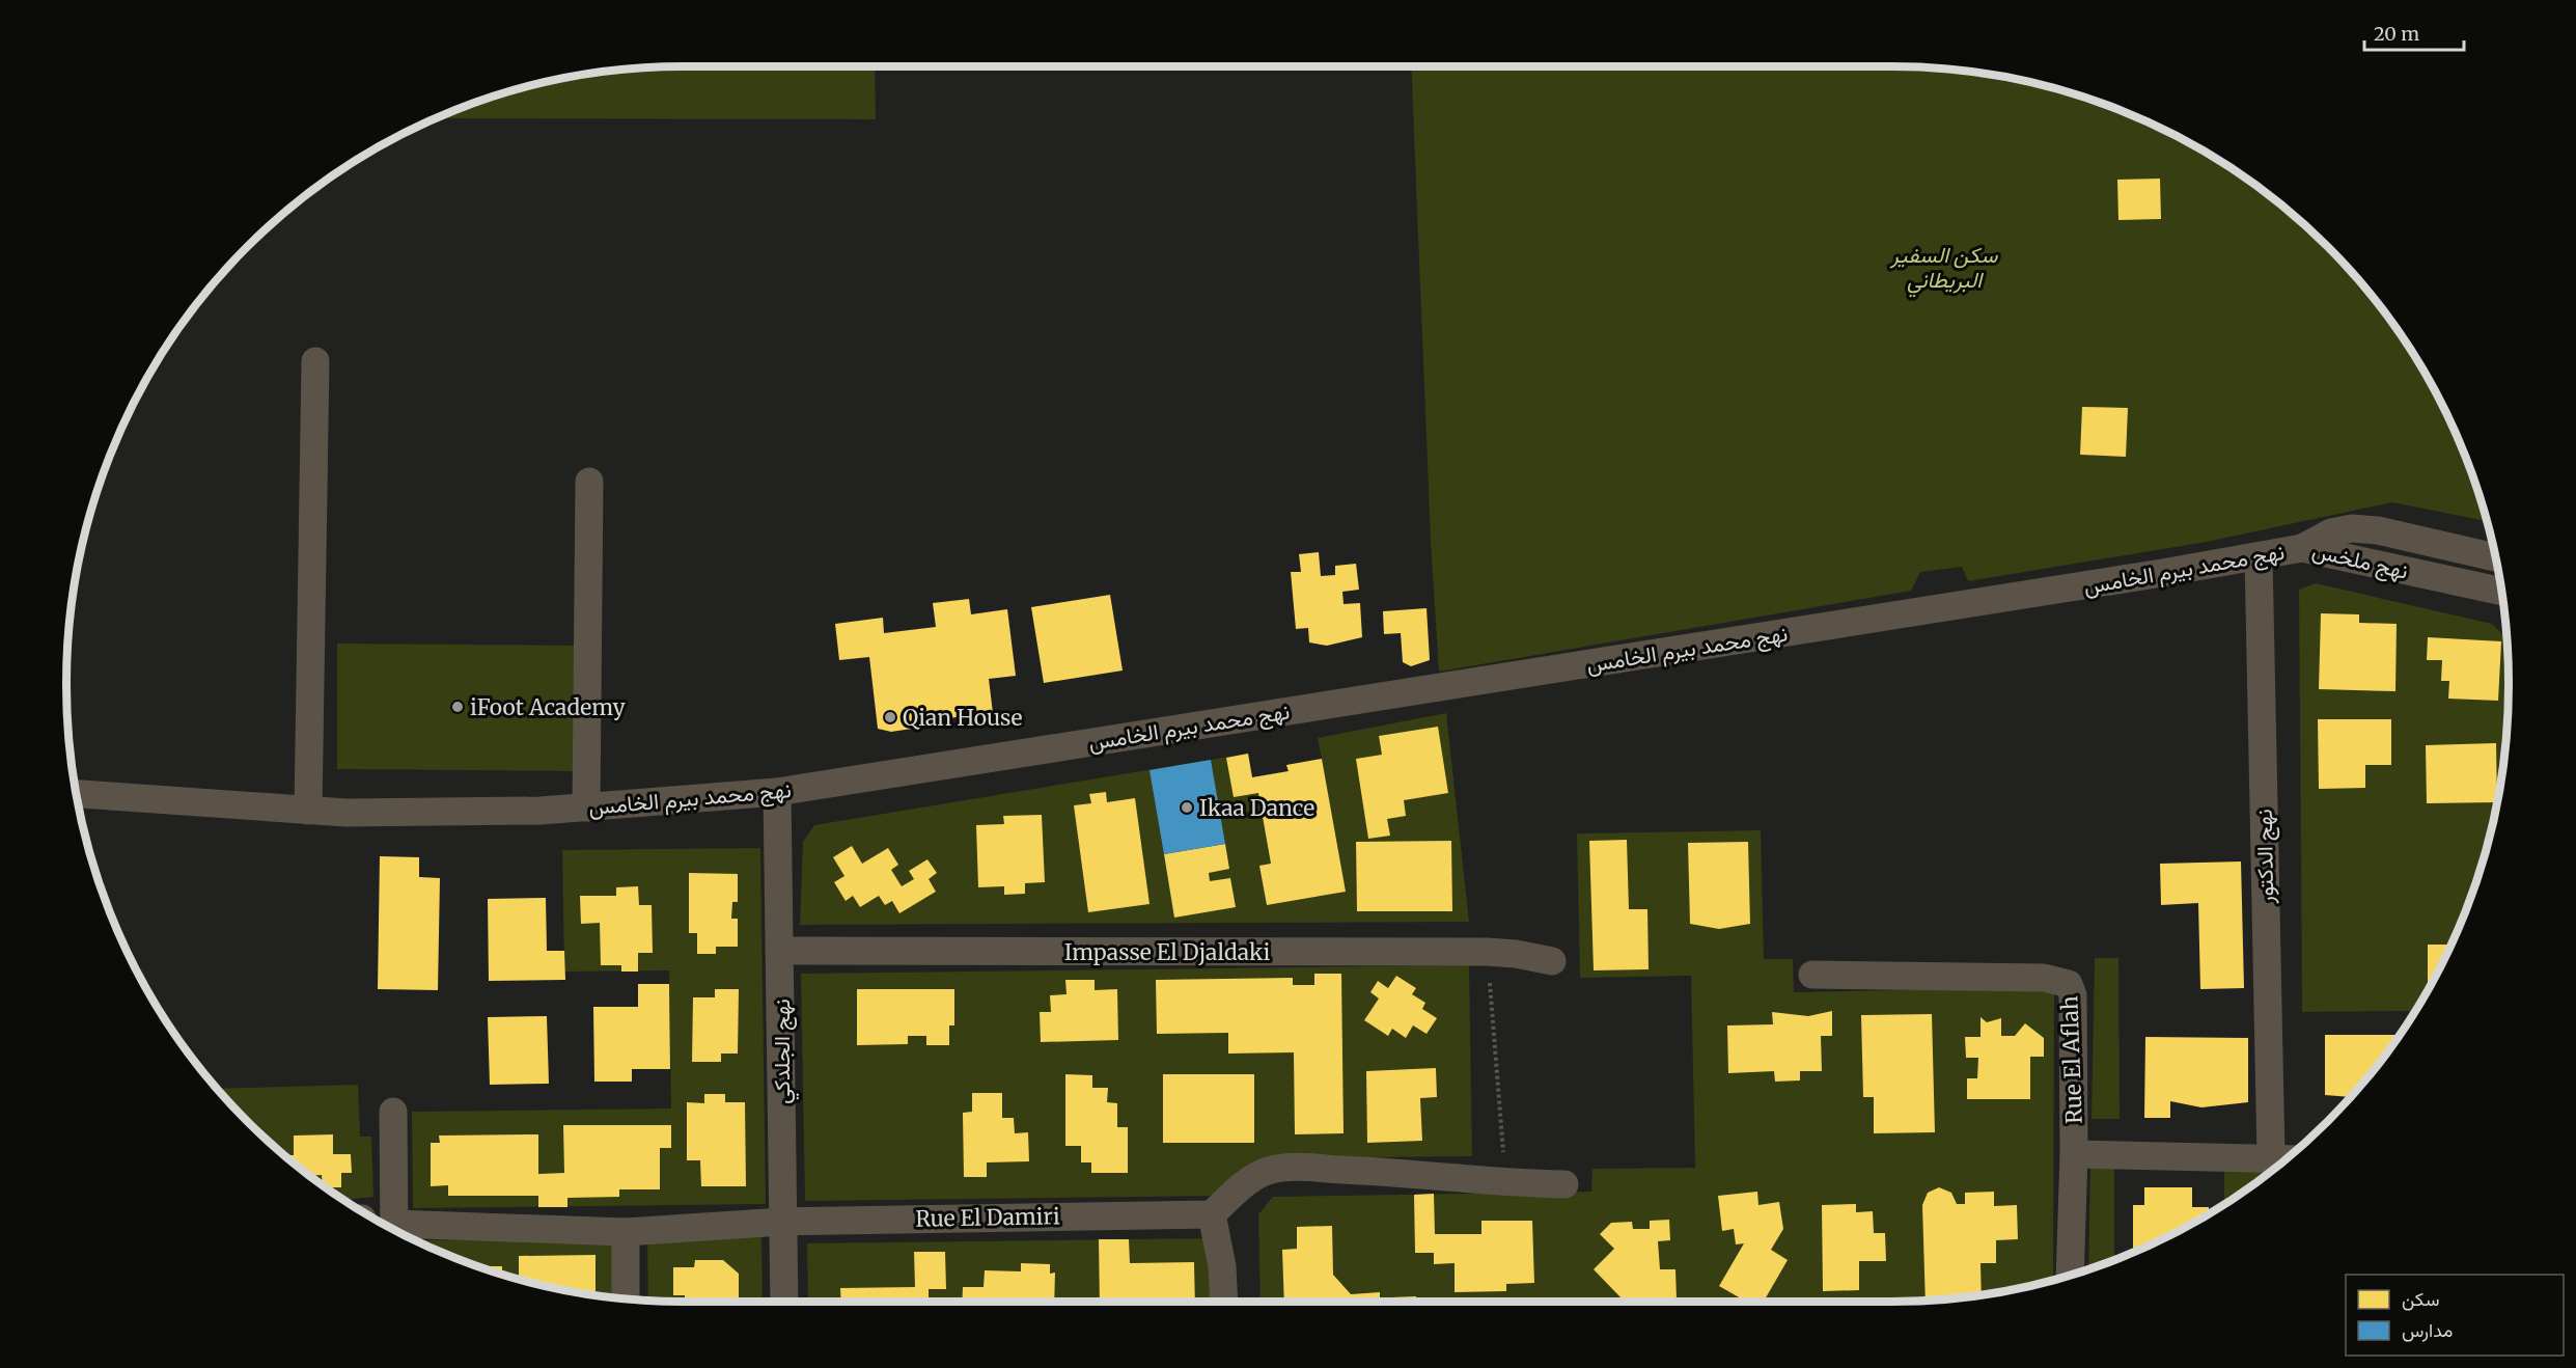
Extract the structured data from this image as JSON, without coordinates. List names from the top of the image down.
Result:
{
  "streets": {
    "street": [
      "نهج ملخس",
      "نهج محمد بيرم الخامس",
      "نهج الدكتور",
      "Impasse El Djaldaki",
      "نهج الجلدكي",
      "Rue El Aflah",
      "Rue El Damiri"
    ]
  },
  "crossings": [
    ["نهج ملخس", "نهج محمد بيرم الخامس"],
    ["نهج محمد بيرم الخامس", "نهج الدكتور"],
    ["نهج محمد بيرم الخامس", "نهج الجلدكي"],
    ["Impasse El Djaldaki", "نهج الجلدكي"],
    ["نهج الجلدكي", "Rue El Damiri"]
  ],
  "parks": ["سكن السفير البريطاني"],
  "places": ["iFoot Academy", "Qian House", "Ikaa Dance"],
  "legend": ["سكن", "مدارس"],
  "scale_bar": "20 m"
}
